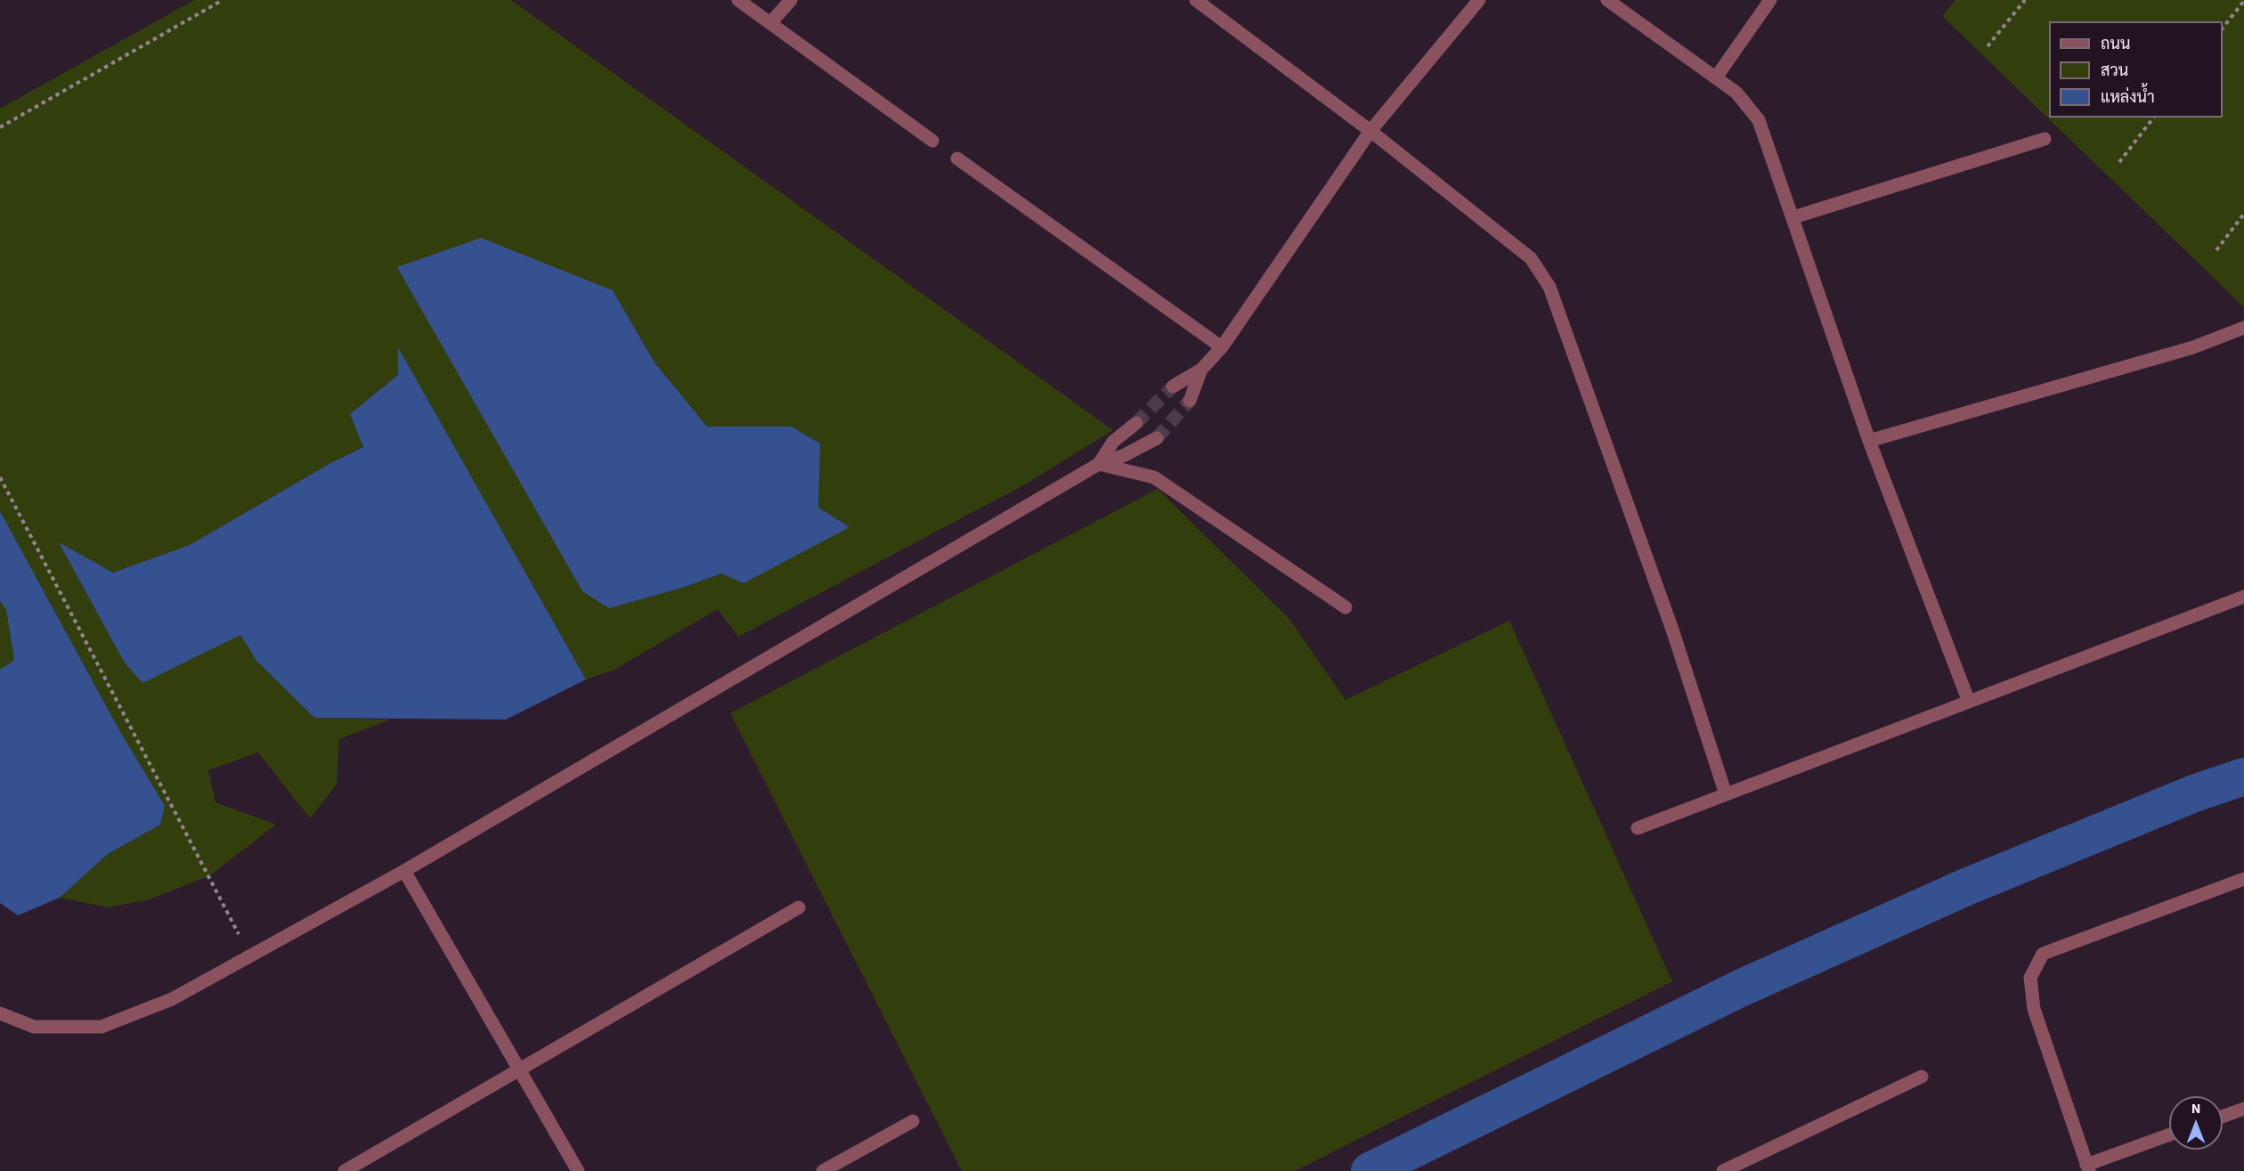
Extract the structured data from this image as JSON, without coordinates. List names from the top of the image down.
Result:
{
  "legend": ["ถนน", "สวน", "แหล่งน้ำ"],
  "north": "top"
}
